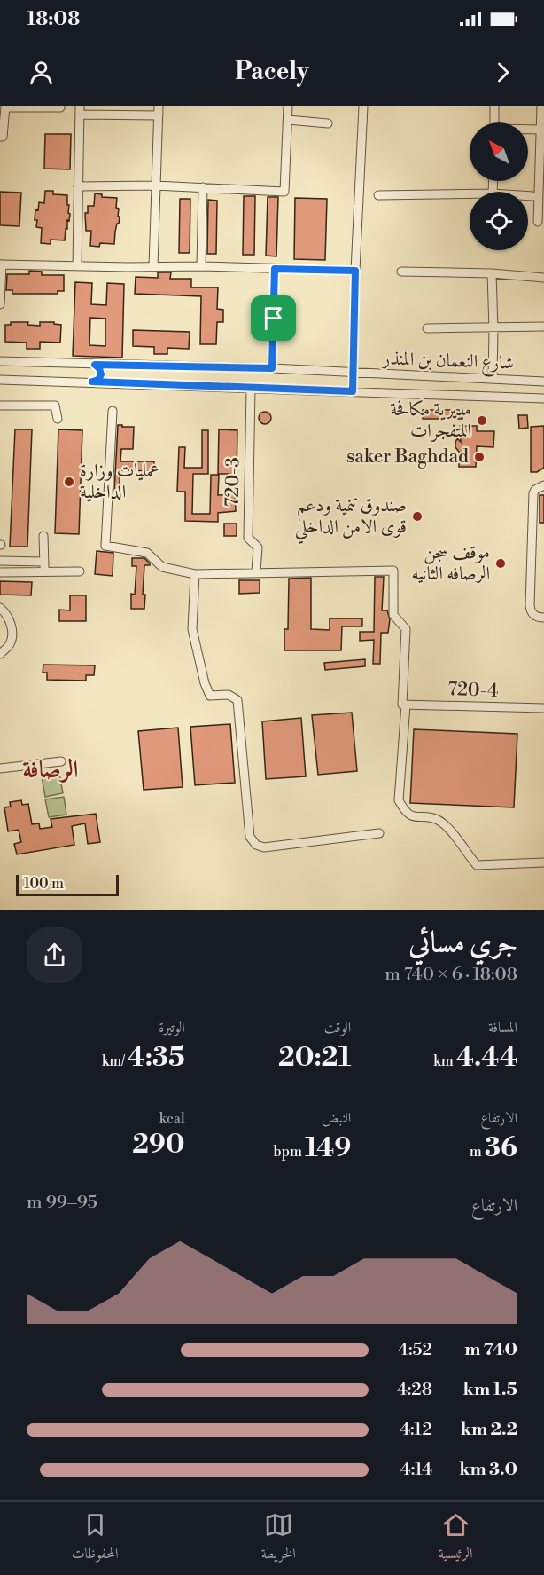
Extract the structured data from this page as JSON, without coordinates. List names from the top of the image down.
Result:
{
  "streets": {
    "street": ["شارع النعمان بن المنذر", "720-3", "720-4"]
  },
  "crossings": [
    ["شارع النعمان بن المنذر", "720-3"]
  ],
  "districts": ["الرصافة"],
  "places": [
    "مديرية مكافحة المتفجرات",
    "saker Baghdad",
    "عمليات وزارة الداخلية",
    "صندوق تنمية ودعم قوى الامن الداخلي",
    "موقف سجن الرصافه الثانيه"
  ],
  "scale_bar": "100 m",
  "north": "top left",
  "page": {
    "status": "18:08",
    "header": "Pacely",
    "scale": "100 m",
    "heading": ["جري مسائي", "18:08 · 6 × 740 m"],
    "stats": [
      ["المسافة", "4.44 km"],
      ["الوقت", "20:21"],
      ["الوتيرة", "4:35 /km"],
      ["الارتفاع", "36 m"],
      ["النبض", "149 bpm"],
      ["kcal", "290"]
    ],
    "chart": ["الارتفاع", "95–99 m"],
    "list": [
      {
        "name": "740 m",
        "note": "4:52"
      },
      {
        "name": "1.5 km",
        "note": "4:28"
      },
      {
        "name": "2.2 km",
        "note": "4:12"
      },
      {
        "name": "3.0 km",
        "note": "4:14"
      }
    ],
    "tabs": ["الرئيسية", "الخريطة", "المحفوظات"]
  }
}
